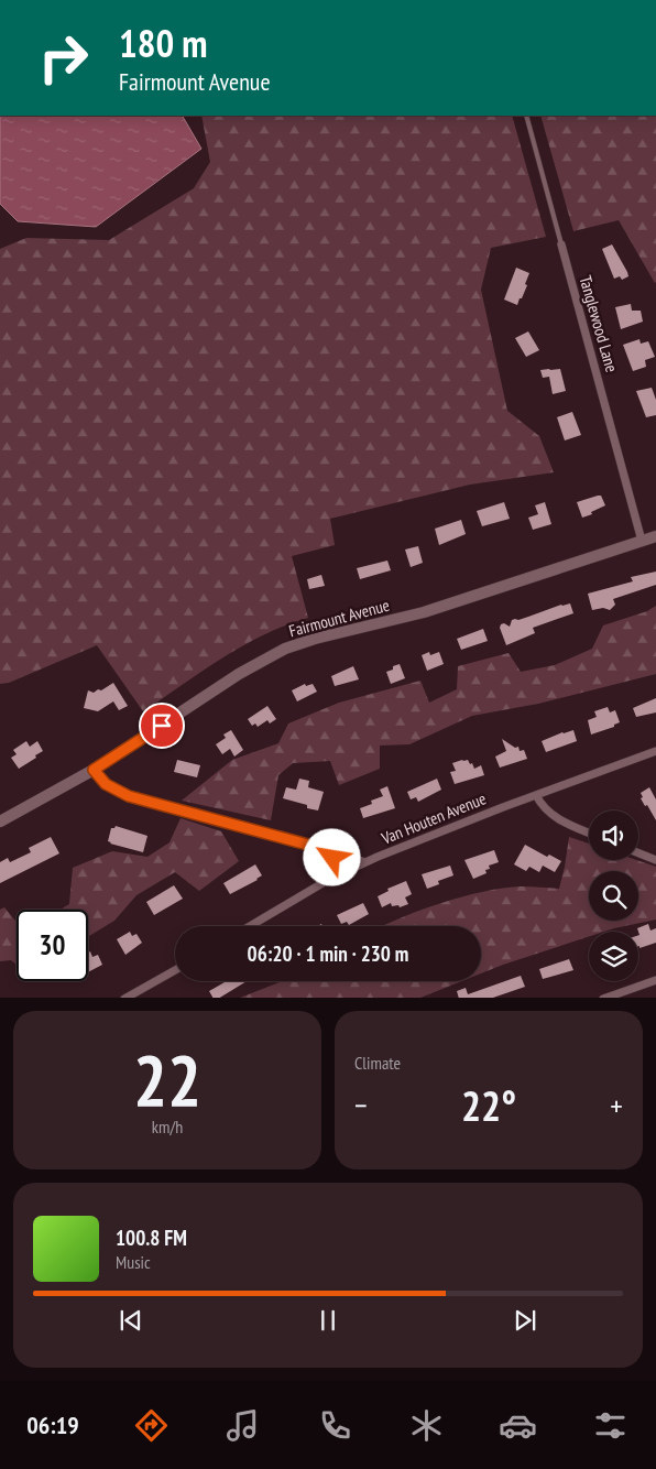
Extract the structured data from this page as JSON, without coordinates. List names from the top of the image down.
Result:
{
  "streets": {
    "main road": ["Fairmount Avenue"],
    "street": ["Tanglewood Lane", "Van Houten Avenue"]
  },
  "crossings": [
    ["Tanglewood Lane", "Fairmount Avenue"]
  ],
  "page": {
    "turn": ["180 m", "Fairmount Avenue"],
    "limit": "30",
    "trip": "06:20 · 1 min · 230 m",
    "tile": [
      ["22", "km/h"],
      "Climate"
    ],
    "heat": ["−", "22°", "+"],
    "song": ["100.8 FM", "Music"],
    "tabs": "06:19"
  }
}
